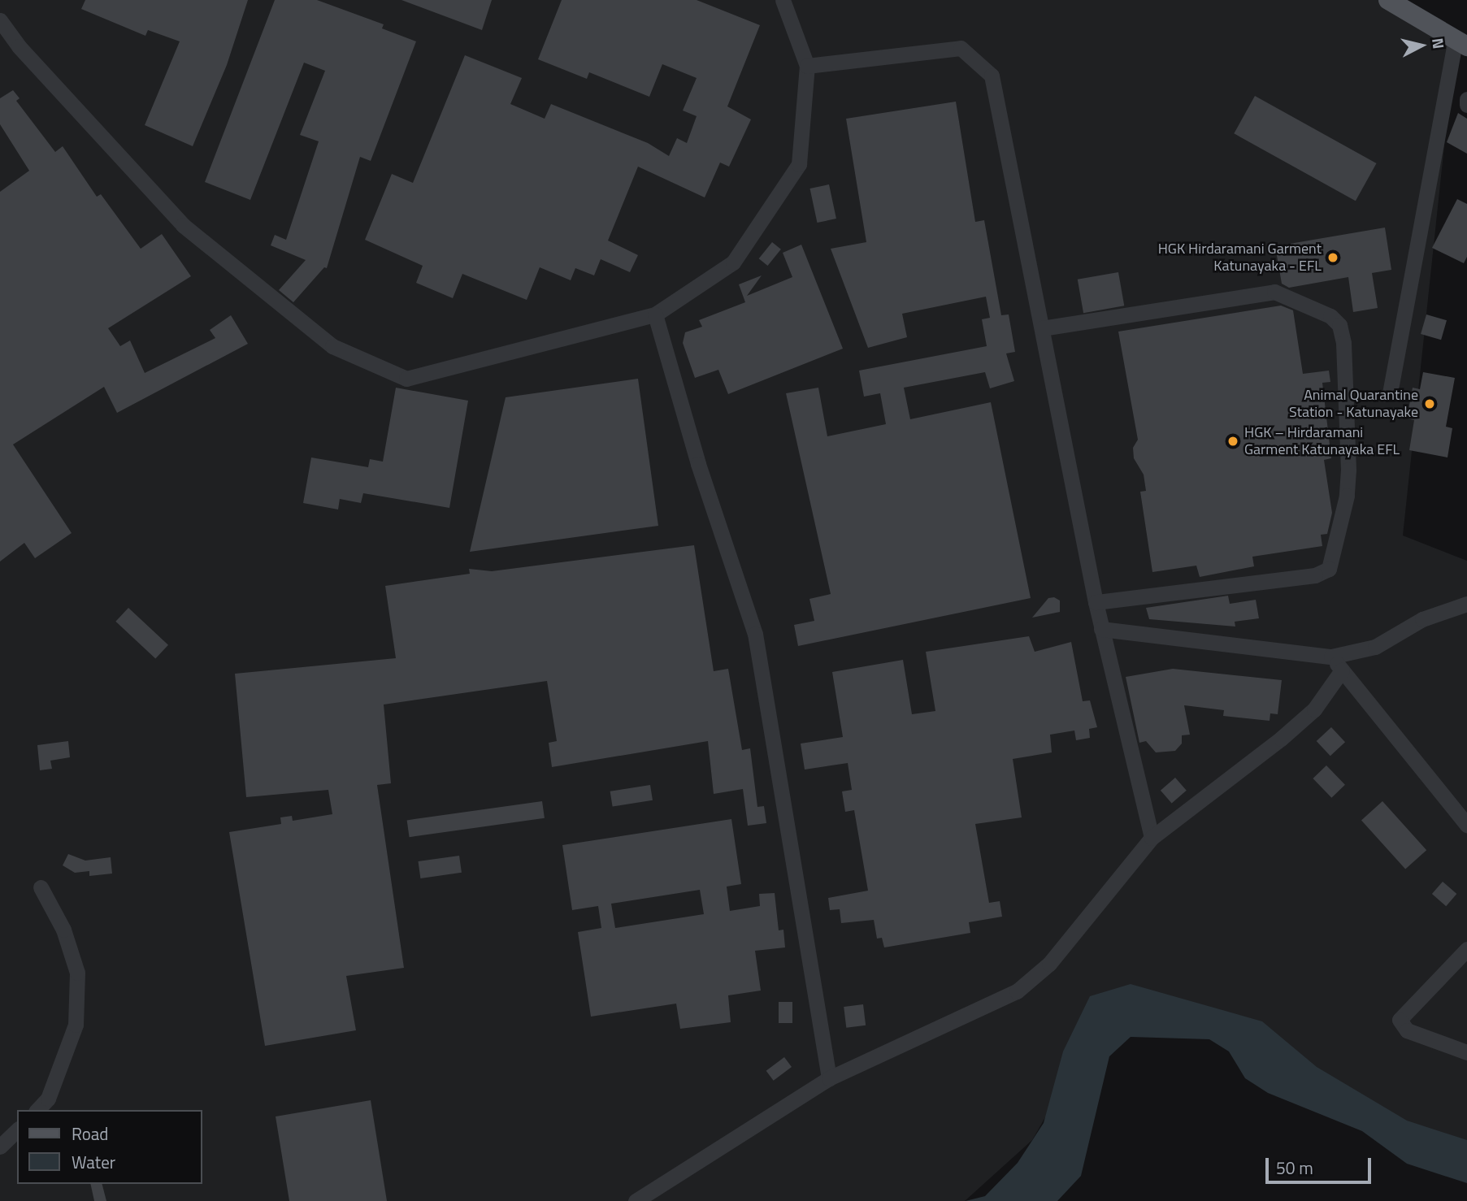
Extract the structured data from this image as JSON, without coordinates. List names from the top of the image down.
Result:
{
  "places": ["HGK Hirdaramani Garment Katunayaka - EFL", "Animal Quarantine Station - Katunayake", "HGK – Hirdaramani Garment Katunayaka EFL"],
  "legend": ["Road", "Water"],
  "scale_bar": "50 m",
  "north": "right"
}
